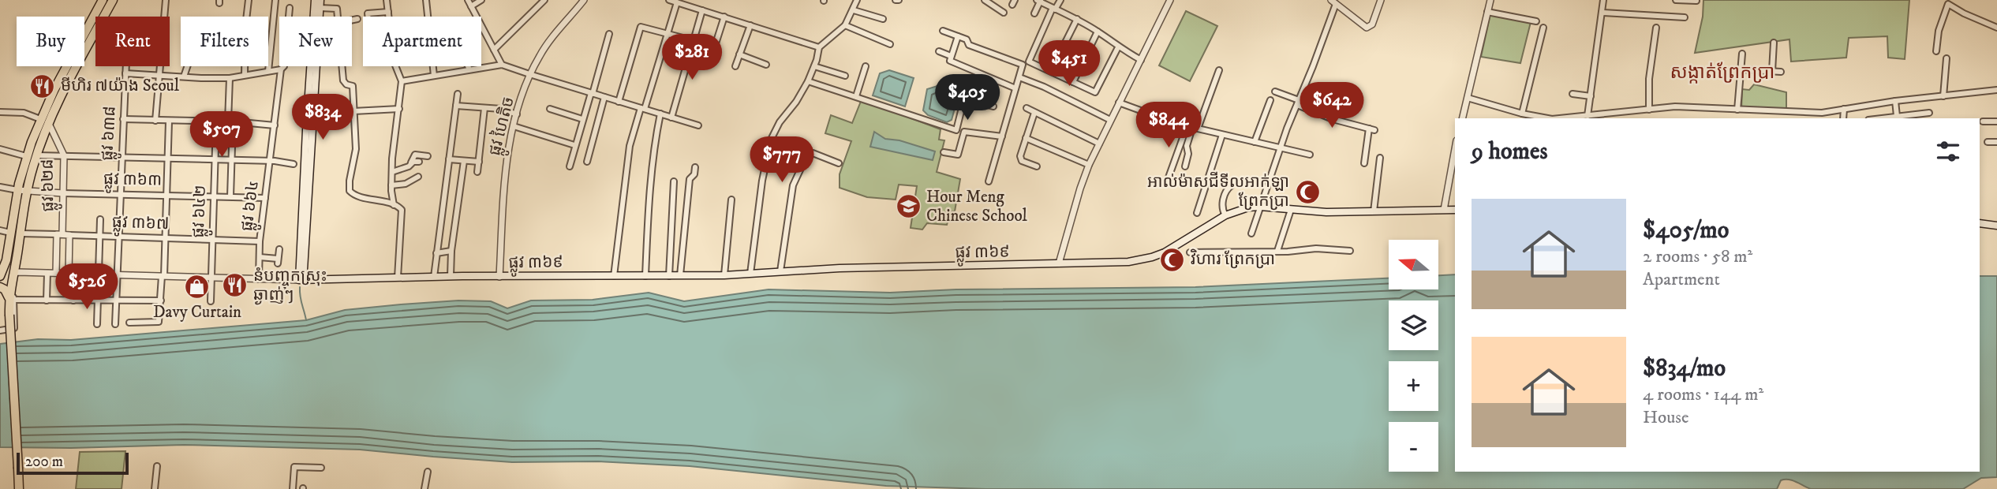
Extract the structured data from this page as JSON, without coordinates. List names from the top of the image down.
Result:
{
  "streets": {
    "main road": ["ផ្លូវ ៣៦៩"],
    "street": [
      "ផ្លូវ ហៃតិច",
      "ផ្លូវ ៦៣៨",
      "ផ្លូវ ៣៦៣",
      "ផ្លូវ ៦២៨",
      "ផ្លូវ ៦៦៤",
      "ផ្លូវ ៦៤២",
      "ផ្លូវ ៣៦៧"
    ]
  },
  "crossings": [
    ["ផ្លូវ ហៃតិច", "ផ្លូវ ៣៦៩"],
    ["ផ្លូវ ៦៣៨", "ផ្លូវ ៣៦៣"],
    ["ផ្លូវ ៦៣៨", "ផ្លូវ ៣៦៧"],
    ["ផ្លូវ ៦៣៨", "ផ្លូវ ៣៦៩"],
    ["ផ្លូវ ៣៦៣", "ផ្លូវ ៦២៨"],
    ["ផ្លូវ ៣៦៣", "ផ្លូវ ៦៦៤"],
    ["ផ្លូវ ៣៦៣", "ផ្លូវ ៦៤២"],
    ["ផ្លូវ ៦២៨", "ផ្លូវ ៣៦៧"],
    ["ផ្លូវ ៦២៨", "ផ្លូវ ៣៦៩"],
    ["ផ្លូវ ៦៦៤", "ផ្លូវ ៣៦៧"],
    ["ផ្លូវ ៦៦៤", "ផ្លូវ ៣៦៩"],
    ["ផ្លូវ ៦៤២", "ផ្លូវ ៣៦៧"],
    ["ផ្លូវ ៦៤២", "ផ្លូវ ៣៦៩"]
  ],
  "districts": ["សង្កាត់ព្រែកប្រា"],
  "places": {
    "restaurant": ["មីហិរ ៧យ៉ាង Seoul", "នំបញ្ចុកស្រុះ ឆ្ងាញ់ៗ"],
    "mosque": ["អាល់ម៉ាសជីទីលអាក់ឡា ព្រែកប្រា", "វិហារ ព្រែកប្រា"],
    "school or university": ["Hour Meng Chinese School"],
    "shop": ["Davy Curtain"]
  },
  "scale_bar": "200 m",
  "north": "left",
  "page": {
    "chip": [
      "Buy",
      "Rent",
      "Filters",
      "New",
      "Apartment"
    ],
    "price": [
      "$281",
      "$451",
      "$405",
      "$642",
      "$834",
      "$844",
      "$507",
      "$777",
      "$526"
    ],
    "heading": "9 homes",
    "list": [
      {
        "name": "$405/mo",
        "note": "2 rooms · 58 m² · Apartment"
      },
      {
        "name": "$834/mo",
        "note": "4 rooms · 144 m² · House"
      }
    ],
    "map_buttons": ["+", "−"],
    "scale": "200 m"
  }
}
